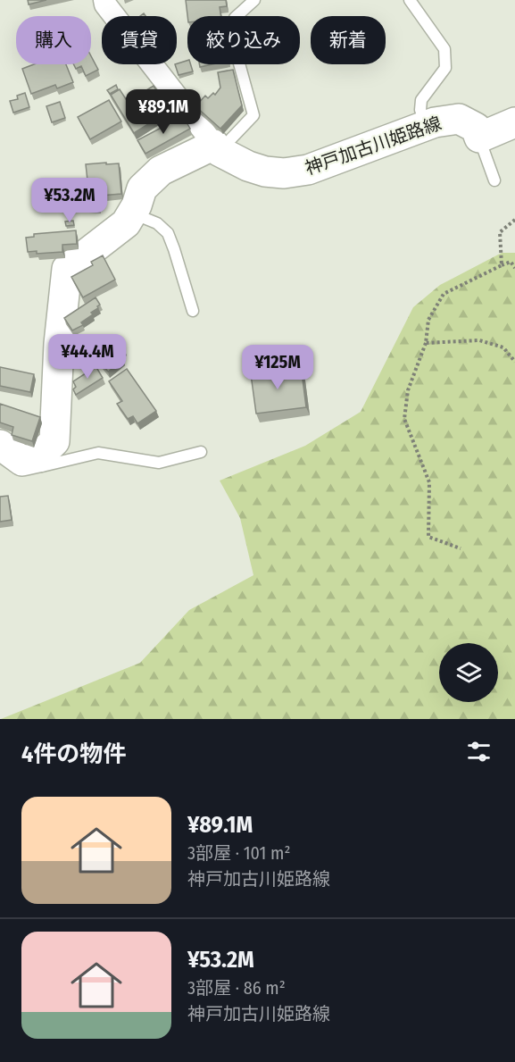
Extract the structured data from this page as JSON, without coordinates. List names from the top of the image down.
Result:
{
  "streets": {
    "main road": ["神戸加古川姫路線"]
  },
  "page": {
    "chip": [
      "購入",
      "賃貸",
      "絞り込み",
      "新着"
    ],
    "price": [
      "¥89.1M",
      "¥53.2M",
      "¥44.4M",
      "¥125M"
    ],
    "heading": "4件の物件",
    "list": [
      {
        "name": "¥89.1M",
        "note": "3部屋 · 101 m² · 神戸加古川姫路線"
      },
      {
        "name": "¥53.2M",
        "note": "3部屋 · 86 m² · 神戸加古川姫路線"
      }
    ]
  }
}
